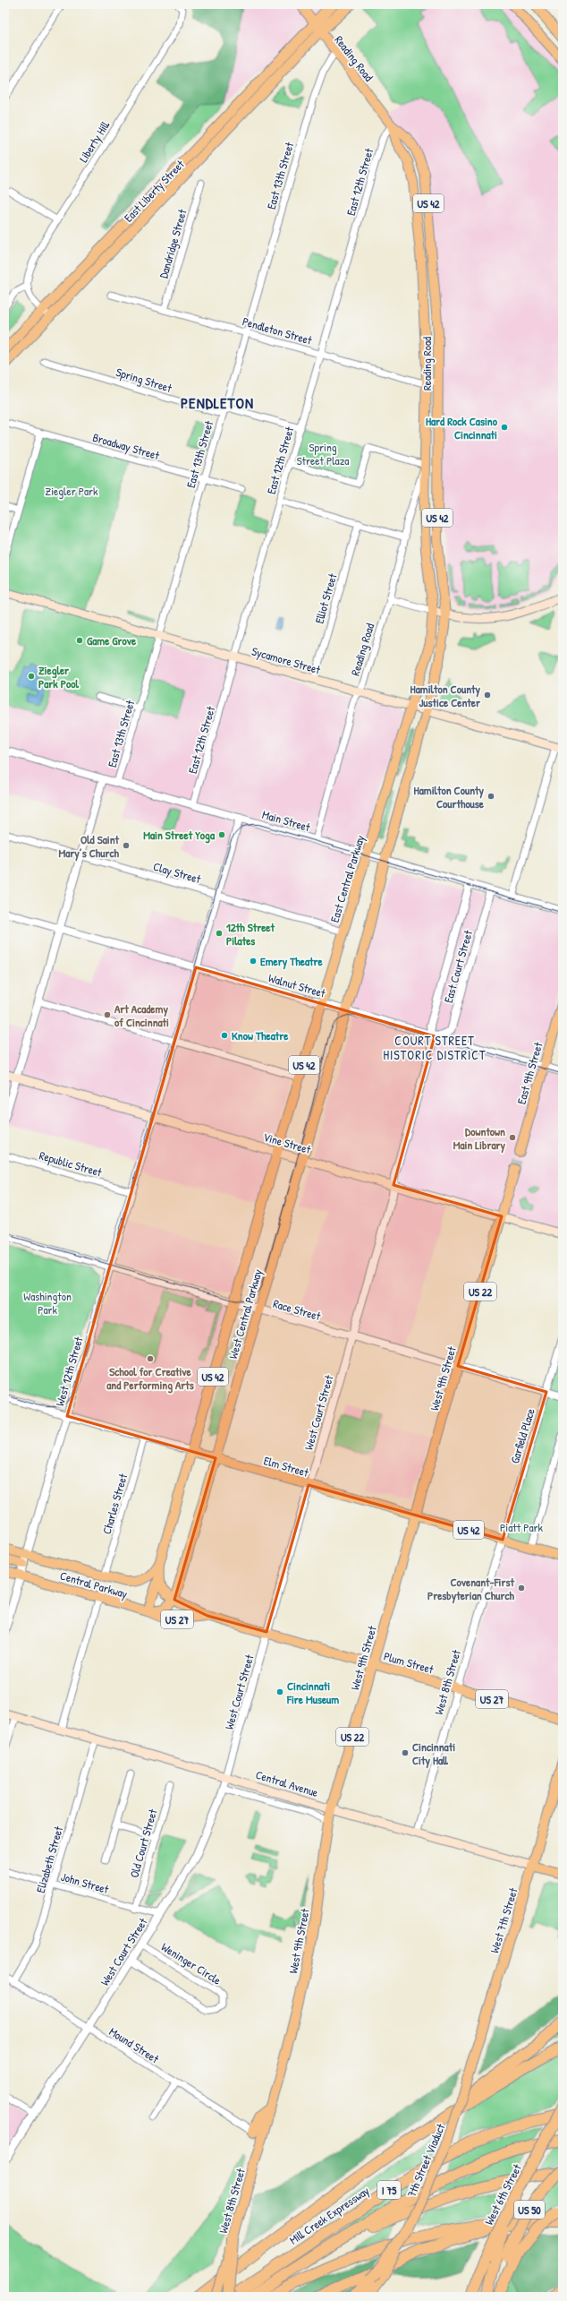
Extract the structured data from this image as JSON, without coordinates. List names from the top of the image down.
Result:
{
  "streets": {
    "highway": [
      "I 75",
      "West 6th Street",
      "US 50",
      "Mill Creek Expressway"
    ],
    "main road": [
      "Reading Road",
      "East Liberty Street",
      "US 42",
      "Sycamore Street",
      "East Central Parkway",
      "East 9th Street",
      "Vine Street",
      "US 22",
      "West Central Parkway",
      "West 9th Street",
      "Elm Street",
      "Central Parkway",
      "US 27",
      "Plum Street",
      "West 8th Street",
      "Central Avenue",
      "West 7th Street",
      "7th Street Viaduct"
    ],
    "street": [
      "Liberty Hill",
      "East 13th Street",
      "East 12th Street",
      "Dandridge Street",
      "Pendleton Street",
      "Spring Street",
      "Broadway Street",
      "Elliot Street",
      "Main Street",
      "Clay Street",
      "East Court Street",
      "Walnut Street",
      "Republic Street",
      "Race Street",
      "West 12th Street",
      "West Court Street",
      "Garfield Place",
      "Charles Street",
      "Old Court Street",
      "Elizabeth Street",
      "John Street",
      "Weninger Circle",
      "Mound Street"
    ]
  },
  "crossings": [
    ["Reading Road", "East 13th Street"],
    ["Reading Road", "East 12th Street"],
    ["Reading Road", "East Liberty Street"],
    ["Reading Road", "US 42"],
    ["Reading Road", "Pendleton Street"],
    ["Reading Road", "Sycamore Street"],
    ["Reading Road", "Main Street"],
    ["Reading Road", "East Central Parkway"],
    ["East 13th Street", "Pendleton Street"],
    ["East 13th Street", "Spring Street"],
    ["East 13th Street", "Broadway Street"],
    ["East 13th Street", "Sycamore Street"],
    ["East 13th Street", "Main Street"],
    ["East 13th Street", "Clay Street"],
    ["East 13th Street", "Walnut Street"],
    ["East 13th Street", "Vine Street"],
    ["East 12th Street", "Pendleton Street"],
    ["East 12th Street", "Spring Street"],
    ["East 12th Street", "Sycamore Street"],
    ["East 12th Street", "Main Street"],
    ["US 42", "Sycamore Street"],
    ["US 42", "Main Street"],
    ["US 42", "Walnut Street"],
    ["US 42", "Vine Street"],
    ["US 42", "West Central Parkway"],
    ["US 42", "Central Parkway"],
    ["Dandridge Street", "Pendleton Street"],
    ["Elliot Street", "Sycamore Street"],
    ["Sycamore Street", "East Central Parkway"],
    ["Main Street", "East Central Parkway"],
    ["Main Street", "East Court Street"],
    ["Clay Street", "East Central Parkway"],
    ["East Central Parkway", "Walnut Street"],
    ["East Central Parkway", "Vine Street"],
    ["East Central Parkway", "West Central Parkway"],
    ["East Court Street", "Walnut Street"],
    ["East Court Street", "Vine Street"],
    ["East Court Street", "West Court Street"],
    ["Walnut Street", "East 9th Street"],
    ["Vine Street", "US 22"],
    ["Vine Street", "West Central Parkway"],
    ["Vine Street", "West 12th Street"],
    ["Vine Street", "West 9th Street"],
    ["Vine Street", "West Court Street"],
    ["Republic Street", "West 12th Street"],
    ["US 22", "West 9th Street"],
    ["Race Street", "West Central Parkway"],
    ["Race Street", "West 12th Street"],
    ["Race Street", "West 9th Street"],
    ["Race Street", "West Court Street"],
    ["Race Street", "Garfield Place"],
    ["West Central Parkway", "Elm Street"],
    ["West Central Parkway", "Central Parkway"],
    ["West 12th Street", "Elm Street"],
    ["West 12th Street", "Central Parkway"],
    ["West 9th Street", "Elm Street"],
    ["West 9th Street", "Plum Street"],
    ["West 9th Street", "West 8th Street"],
    ["West 9th Street", "Central Avenue"],
    ["West Court Street", "Elm Street"],
    ["West Court Street", "Plum Street"],
    ["West Court Street", "Central Avenue"],
    ["West Court Street", "John Street"],
    ["West Court Street", "Weninger Circle"],
    ["West Court Street", "Mound Street"],
    ["Garfield Place", "Elm Street"],
    ["Garfield Place", "West 8th Street"],
    ["Elm Street", "Charles Street"],
    ["Elm Street", "West 8th Street"],
    ["Charles Street", "Central Parkway"],
    ["Central Parkway", "US 27"],
    ["US 27", "Plum Street"],
    ["Plum Street", "West 8th Street"],
    ["West 8th Street", "Central Avenue"],
    ["Central Avenue", "Elizabeth Street"],
    ["Central Avenue", "West 7th Street"],
    ["Old Court Street", "John Street"],
    ["Elizabeth Street", "John Street"],
    ["Elizabeth Street", "Mound Street"],
    ["West 7th Street", "7th Street Viaduct"],
    ["West 6th Street", "US 50"]
  ],
  "districts": ["PENDLETON", "COURT STREET HISTORIC DISTRICT"],
  "parks": [
    "Spring Street Plaza",
    "Ziegler Park",
    "Washington Park",
    "Piatt Park"
  ],
  "places": [
    "Hard Rock Casino Cincinnati",
    "Game Grove",
    "Ziegler Park Pool",
    "Hamilton County Justice Center",
    "Hamilton County Courthouse",
    "Main Street Yoga",
    "Old Saint Mary’s Church",
    "12th Street Pilates",
    "Emery Theatre",
    "Art Academy of Cincinnati",
    "Know Theatre",
    "Downtown Main Library",
    "School for Creative and Performing Arts",
    "Covenant-First Presbyterian Church",
    "Cincinnati Fire Museum",
    "Cincinnati City Hall"
  ]
}
